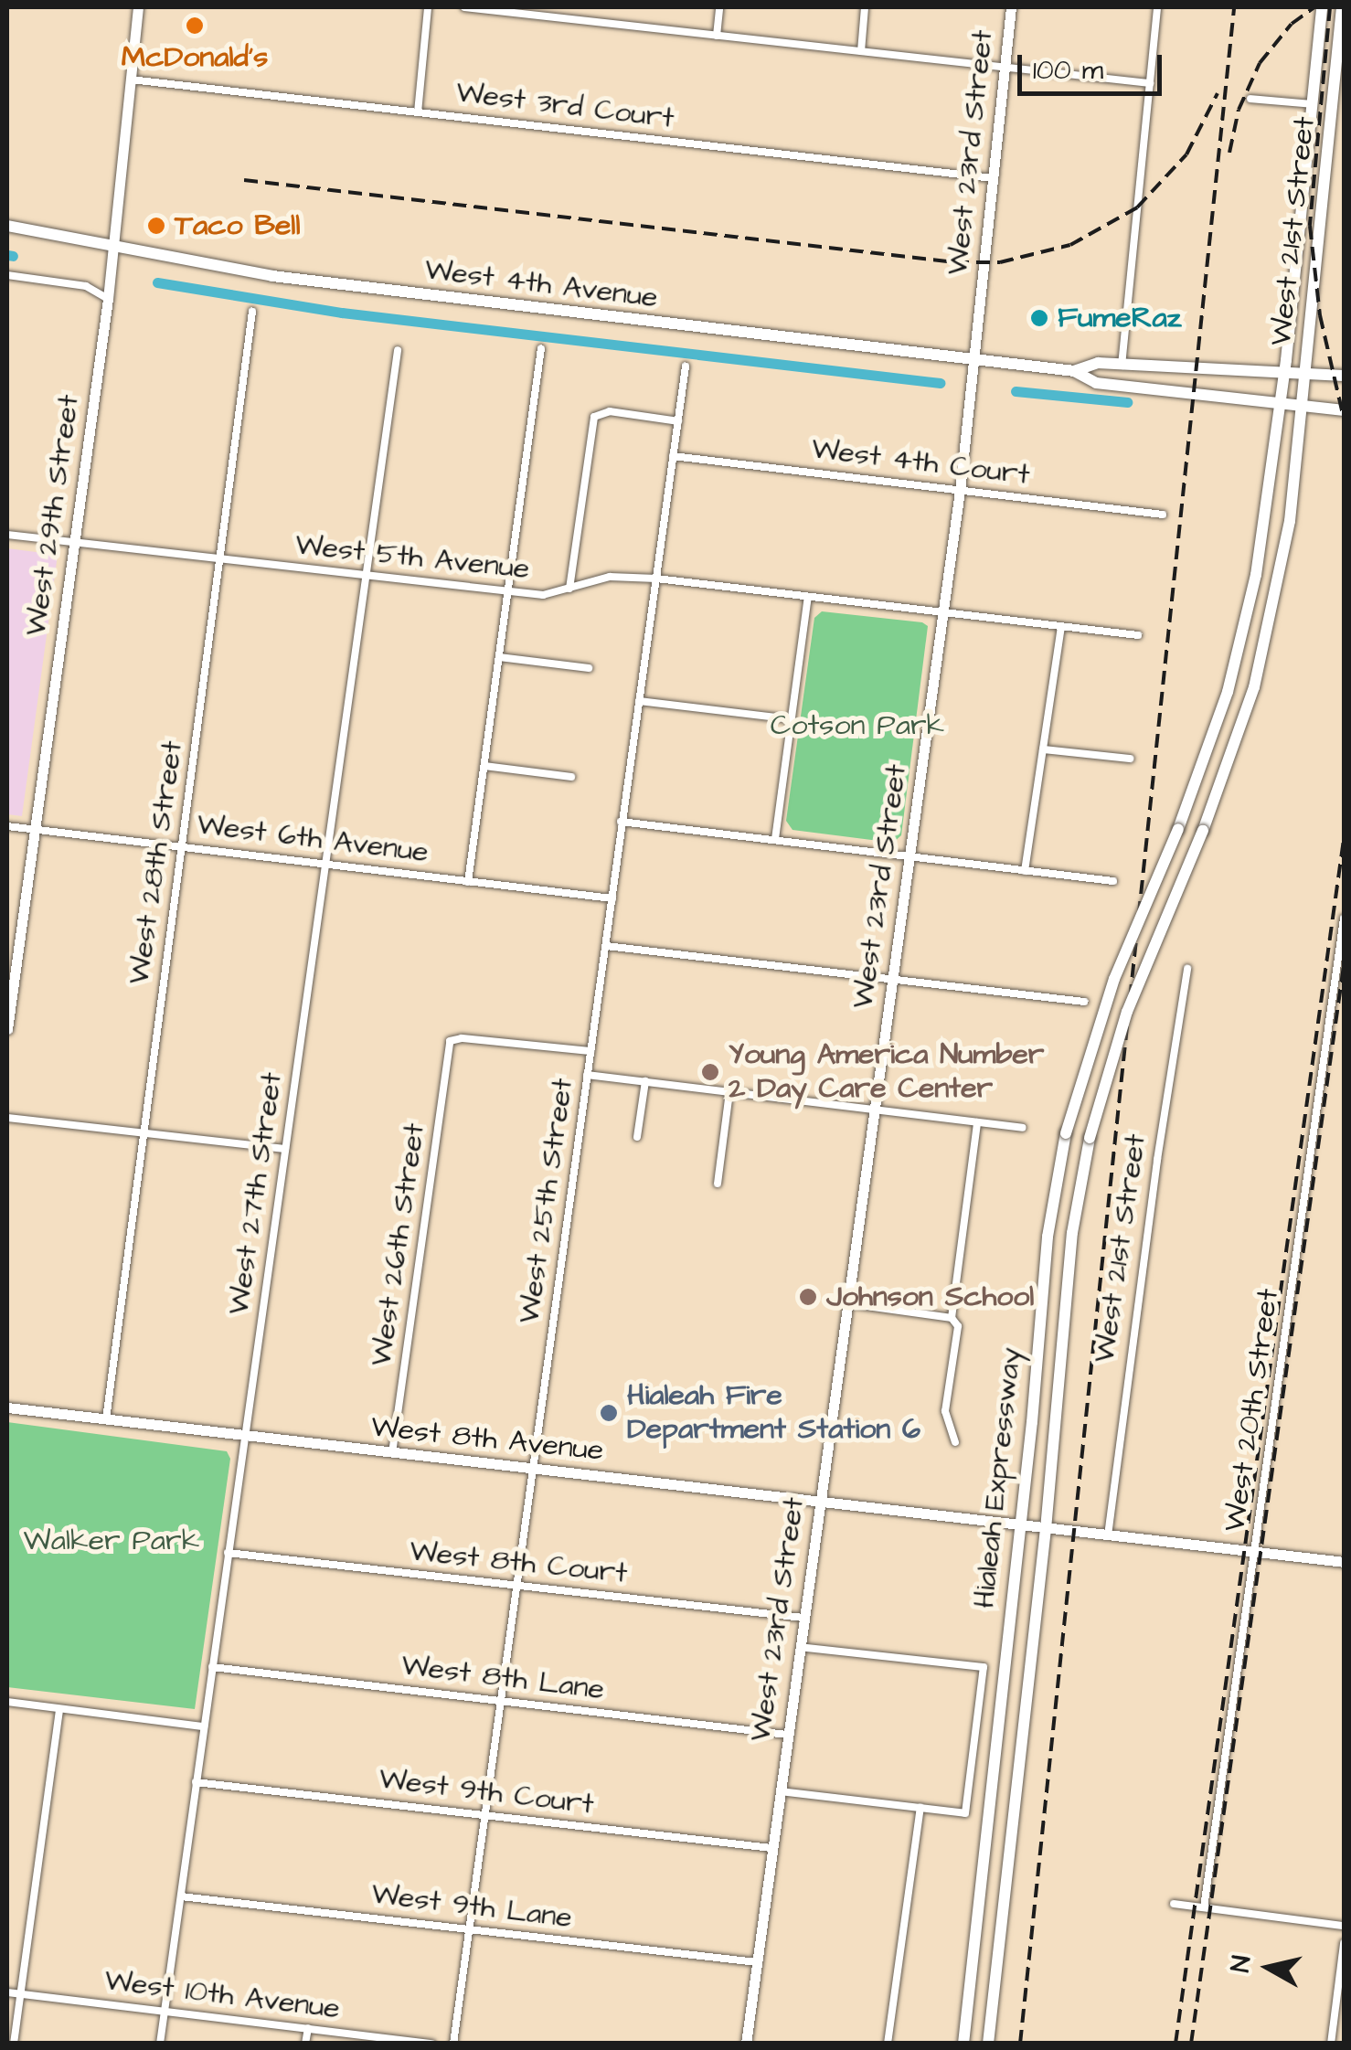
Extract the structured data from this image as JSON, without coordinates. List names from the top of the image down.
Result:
{
  "streets": {
    "main road": ["West 21st Street", "West 4th Avenue", "Hialeah Expressway"],
    "street": [
      "West 3rd Court",
      "West 23rd Street",
      "West 4th Court",
      "West 29th Street",
      "West 5th Avenue",
      "West 6th Avenue",
      "West 28th Street",
      "West 27th Street",
      "West 25th Street",
      "West 26th Street",
      "West 20th Street",
      "West 8th Avenue",
      "West 8th Court",
      "West 8th Lane",
      "West 9th Court",
      "West 9th Lane",
      "West 10th Avenue"
    ]
  },
  "crossings": [
    ["West 3rd Court", "West 23rd Street"],
    ["West 3rd Court", "West 29th Street"],
    ["West 23rd Street", "West 4th Avenue"],
    ["West 23rd Street", "West 4th Court"],
    ["West 23rd Street", "West 5th Avenue"],
    ["West 23rd Street", "West 8th Avenue"],
    ["West 23rd Street", "West 8th Court"],
    ["West 23rd Street", "West 8th Lane"],
    ["West 23rd Street", "West 9th Court"],
    ["West 23rd Street", "West 9th Lane"],
    ["West 21st Street", "West 4th Avenue"],
    ["West 21st Street", "West 8th Avenue"],
    ["West 21st Street", "Hialeah Expressway"],
    ["West 4th Avenue", "West 29th Street"],
    ["West 4th Avenue", "Hialeah Expressway"],
    ["West 4th Court", "West 25th Street"],
    ["West 29th Street", "West 5th Avenue"],
    ["West 29th Street", "West 6th Avenue"],
    ["West 5th Avenue", "West 28th Street"],
    ["West 5th Avenue", "West 27th Street"],
    ["West 5th Avenue", "West 25th Street"],
    ["West 6th Avenue", "West 28th Street"],
    ["West 6th Avenue", "West 27th Street"],
    ["West 6th Avenue", "West 25th Street"],
    ["West 28th Street", "West 8th Avenue"],
    ["West 27th Street", "West 8th Avenue"],
    ["West 27th Street", "West 8th Court"],
    ["West 27th Street", "West 8th Lane"],
    ["West 27th Street", "West 9th Court"],
    ["West 27th Street", "West 9th Lane"],
    ["West 27th Street", "West 10th Avenue"],
    ["West 25th Street", "West 26th Street"],
    ["West 25th Street", "West 8th Avenue"],
    ["West 25th Street", "West 8th Court"],
    ["West 25th Street", "West 8th Lane"],
    ["West 25th Street", "West 9th Court"],
    ["West 25th Street", "West 9th Lane"],
    ["West 26th Street", "West 8th Avenue"],
    ["West 20th Street", "West 8th Avenue"],
    ["West 8th Avenue", "Hialeah Expressway"]
  ],
  "parks": ["Cotson Park", "Walker Park"],
  "places": [
    "McDonald's",
    "Taco Bell",
    "FumeRaz",
    "Young America Number 2 Day Care Center",
    "Johnson School",
    "Hialeah Fire Department Station 6"
  ],
  "scale_bar": "100 m",
  "north": "left"
}
